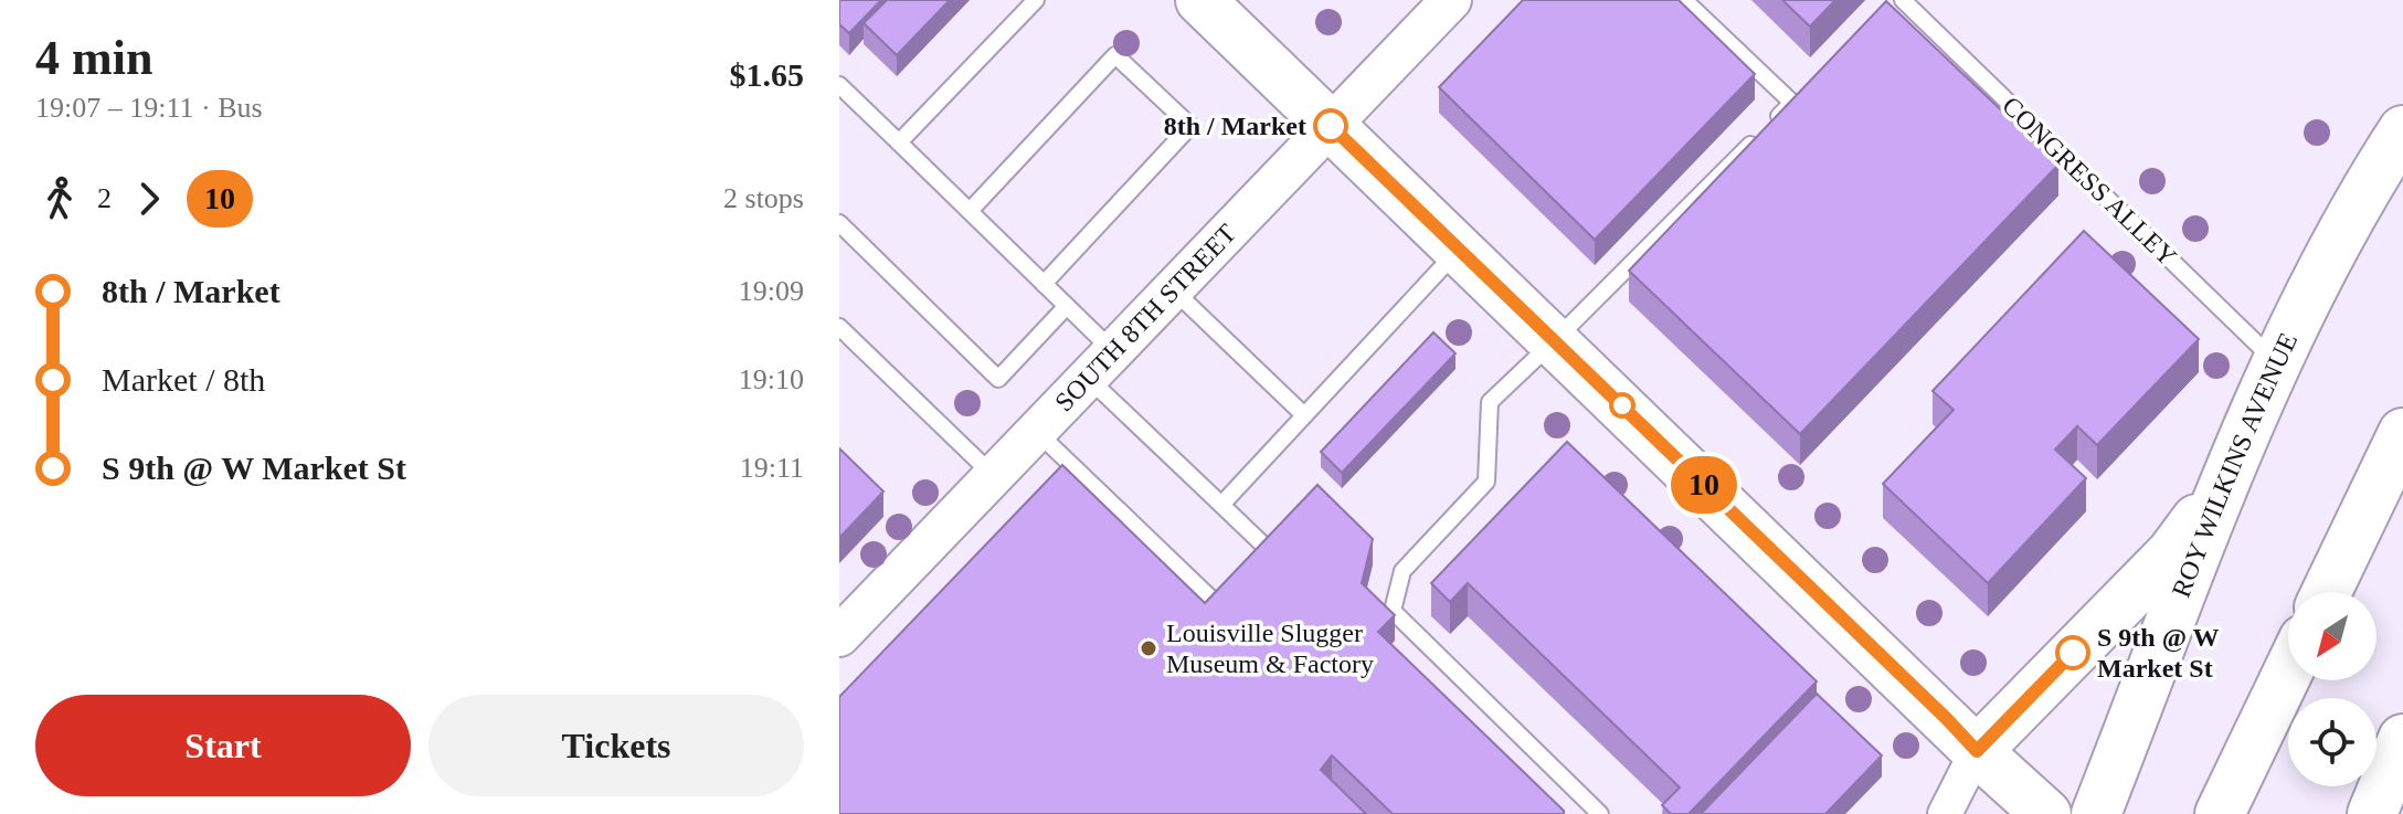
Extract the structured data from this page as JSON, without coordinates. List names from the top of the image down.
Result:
{
  "streets": {
    "main road": ["ROY WILKINS AVENUE"],
    "street": ["SOUTH 8TH STREET"],
    "lane": ["CONGRESS ALLEY"]
  },
  "crossings": [
    ["CONGRESS ALLEY", "ROY WILKINS AVENUE"]
  ],
  "places": ["8th / Market", "Louisville Slugger Museum & Factory", "S 9th @ W Market St"],
  "lines": ["bus line 10"],
  "north": "bottom left",
  "page": {
    "heading": ["4 min", "19:07 – 19:11 · Bus", "$1.65"],
    "on_map": "10",
    "legs": ["2", "10", "2 stops"],
    "list": [
      {
        "name": "8th / Market",
        "value": "19:09"
      },
      {
        "name": "Market / 8th",
        "value": "19:10"
      },
      {
        "name": "S 9th @ W Market St",
        "value": "19:11"
      }
    ],
    "buttons": ["Start", "Tickets"]
  }
}
